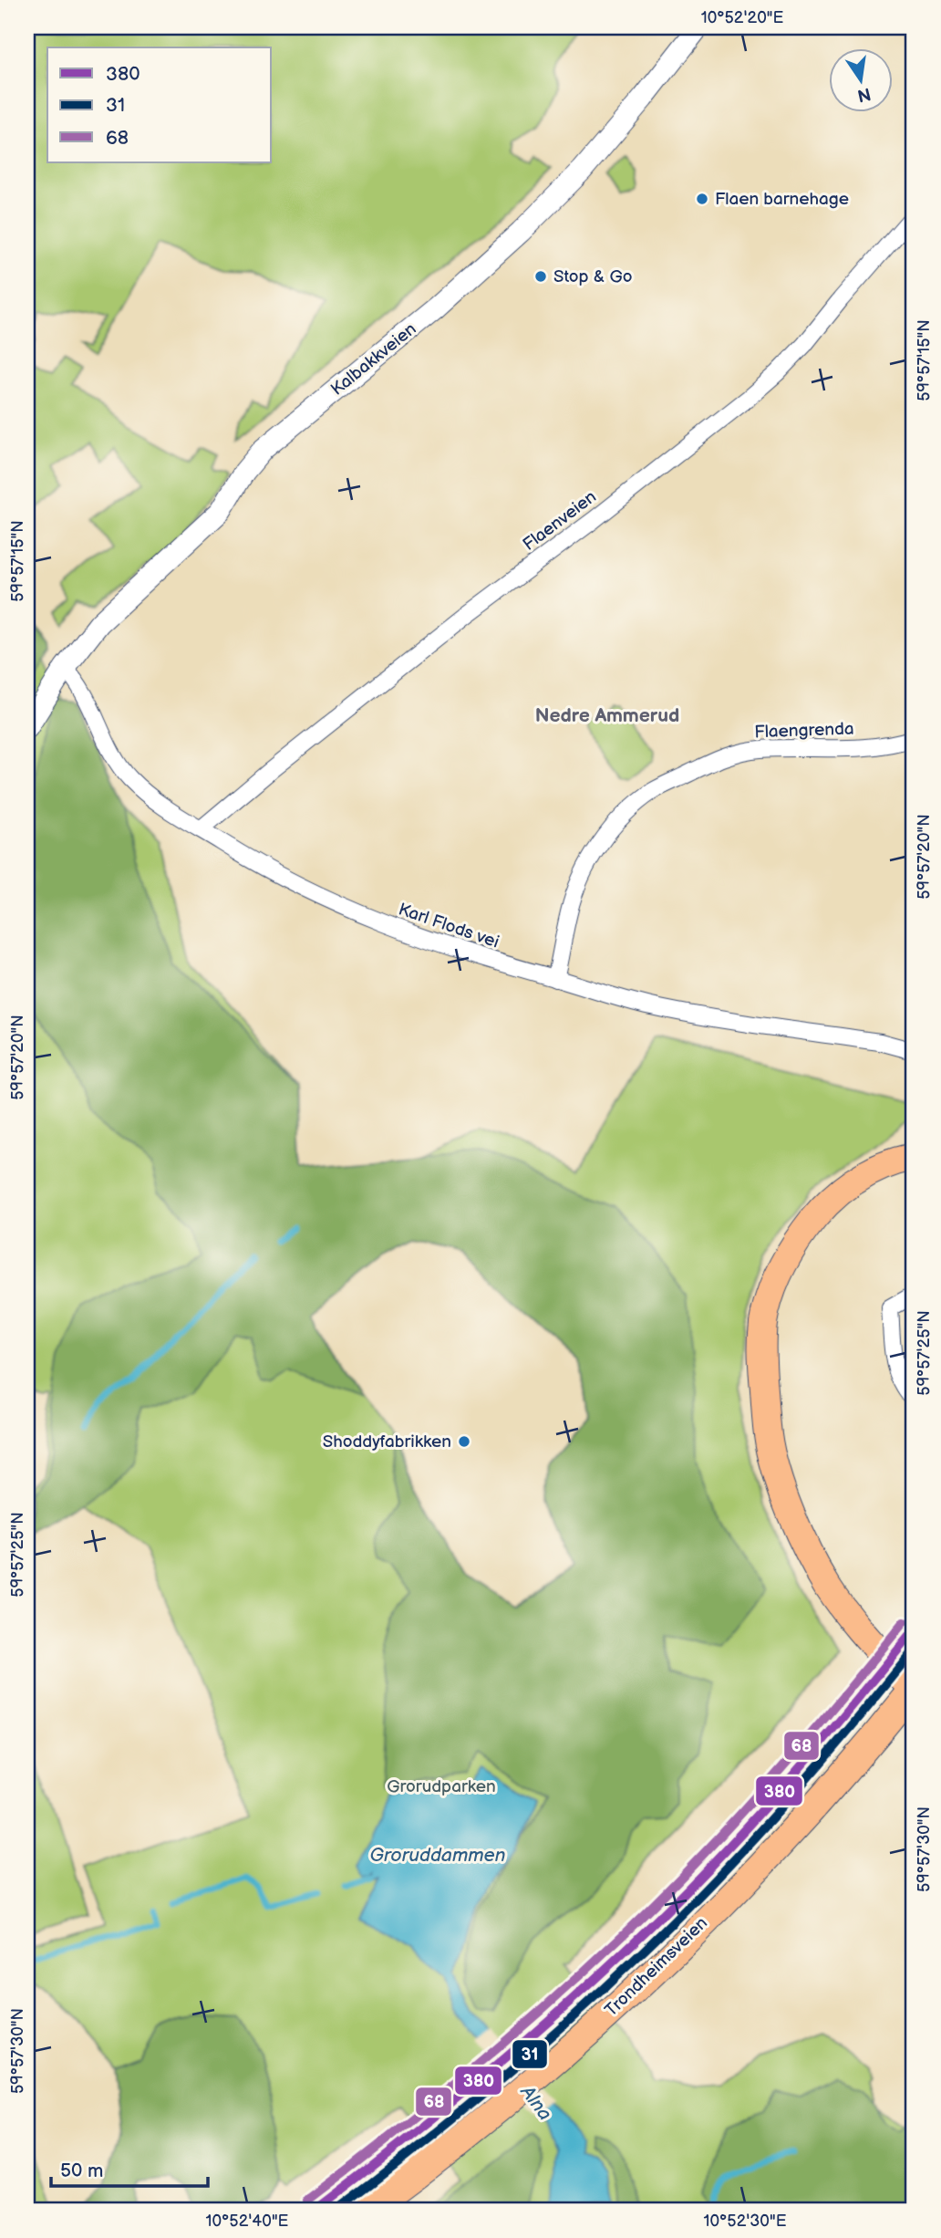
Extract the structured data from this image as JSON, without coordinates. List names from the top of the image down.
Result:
{
  "streets": {
    "highway": ["Trondheimsveien"],
    "street": [
      "Kalbakkveien",
      "Flaenveien",
      "Flaengrenda",
      "Karl Flods vei"
    ]
  },
  "crossings": [
    ["Kalbakkveien", "Karl Flods vei"],
    ["Flaenveien", "Karl Flods vei"],
    ["Flaengrenda", "Karl Flods vei"]
  ],
  "districts": ["Nedre Ammerud"],
  "water": ["Groruddammen", "Alna"],
  "parks": ["Grorudparken"],
  "places": ["Flaen barnehage", "Stop & Go", "Shoddyfabrikken"],
  "lines": ["transit line 68", "transit line 380", "transit line 31"],
  "legend": ["380", "31", "68"],
  "scale_bar": "50 m",
  "north": "bottom",
  "coordinates": [
    "10°52'20\"E",
    "59°57'15\"N",
    "59°57'20\"N",
    "59°57'25\"N",
    "59°57'30\"N",
    "10°52'40\"E",
    "10°52'30\"E"
  ]
}
